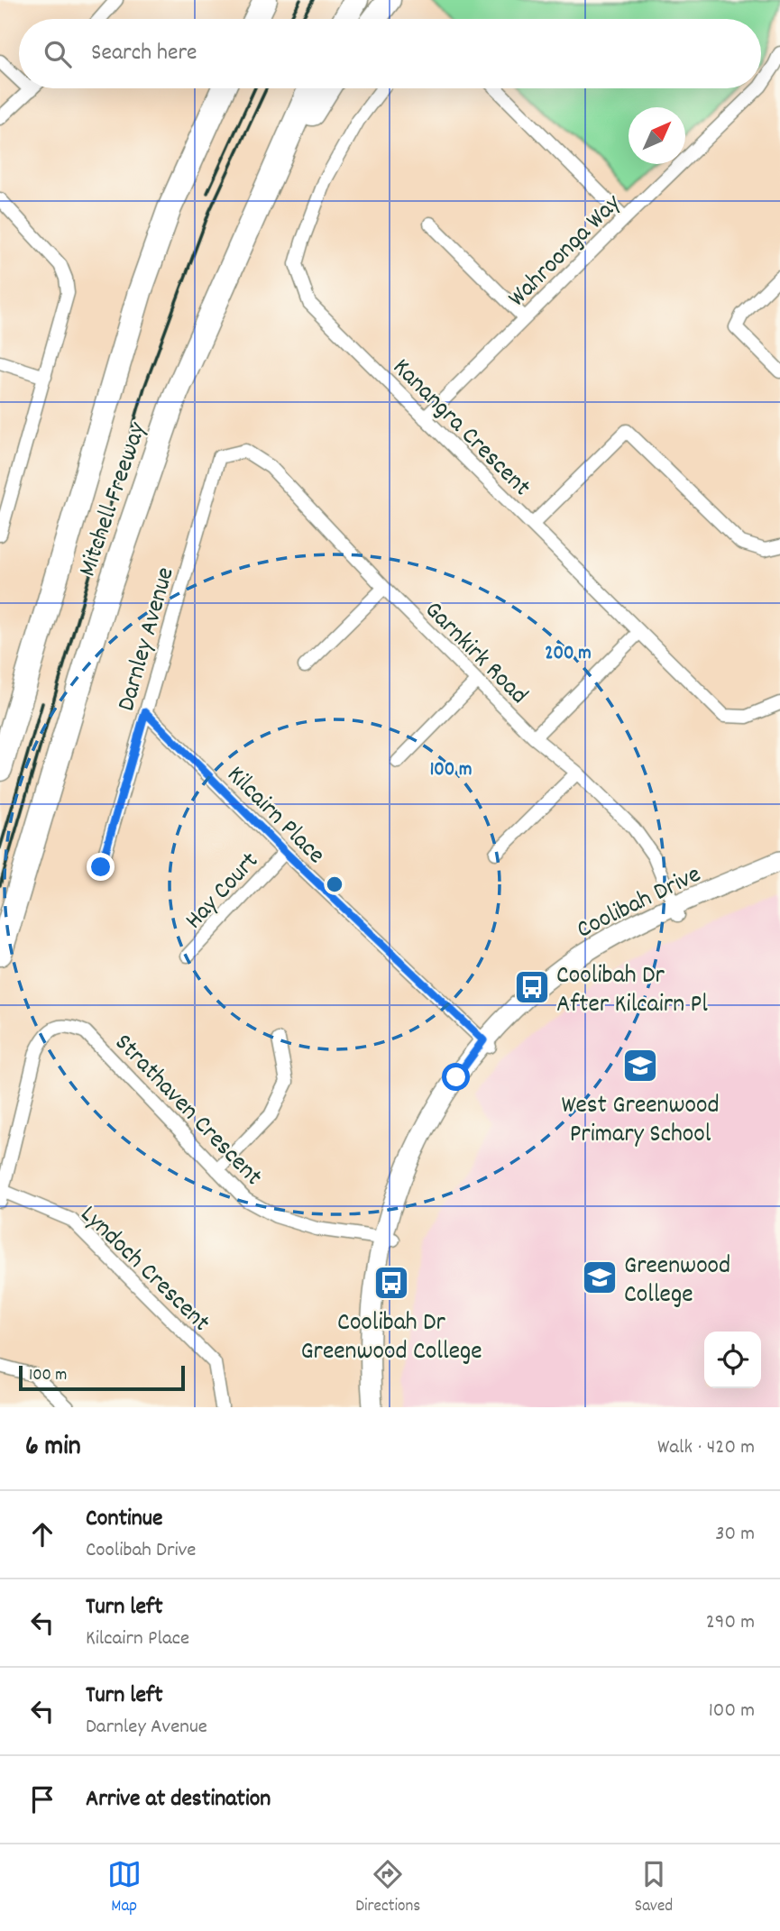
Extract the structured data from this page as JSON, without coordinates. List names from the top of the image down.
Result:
{
  "streets": {
    "highway": ["Mitchell Freeway"],
    "main road": ["Coolibah Drive"],
    "street": [
      "Wahroonga Way",
      "Kanangra Crescent",
      "Darnley Avenue",
      "Garnkirk Road",
      "Kilcairn Place",
      "Hay Court",
      "Strathaven Crescent",
      "Lyndoch Crescent"
    ]
  },
  "crossings": [
    ["Wahroonga Way", "Kanangra Crescent"],
    ["Darnley Avenue", "Garnkirk Road"],
    ["Darnley Avenue", "Kilcairn Place"],
    ["Garnkirk Road", "Coolibah Drive"],
    ["Kilcairn Place", "Hay Court"],
    ["Kilcairn Place", "Coolibah Drive"],
    ["Coolibah Drive", "Strathaven Crescent"],
    ["Strathaven Crescent", "Lyndoch Crescent"]
  ],
  "places": {
    "bus stop": ["Coolibah Dr After Kilcairn Pl", "Coolibah Dr Greenwood College"],
    "school or university": ["West Greenwood Primary School", "Greenwood College"]
  },
  "scale_bar": "100 m",
  "north": "top right",
  "page": {
    "search": "Search here",
    "scale": "100 m",
    "heading": ["6 min", "Walk · 420 m"],
    "list": [
      ["Continue", "Coolibah Drive", "30 m"],
      ["Turn left", "Kilcairn Place", "290 m"],
      ["Turn left", "Darnley Avenue", "100 m"],
      "Arrive at destination"
    ],
    "nav": ["Map", "Directions", "Saved"]
  },
  "rings": ["200 m", "100 m"]
}
